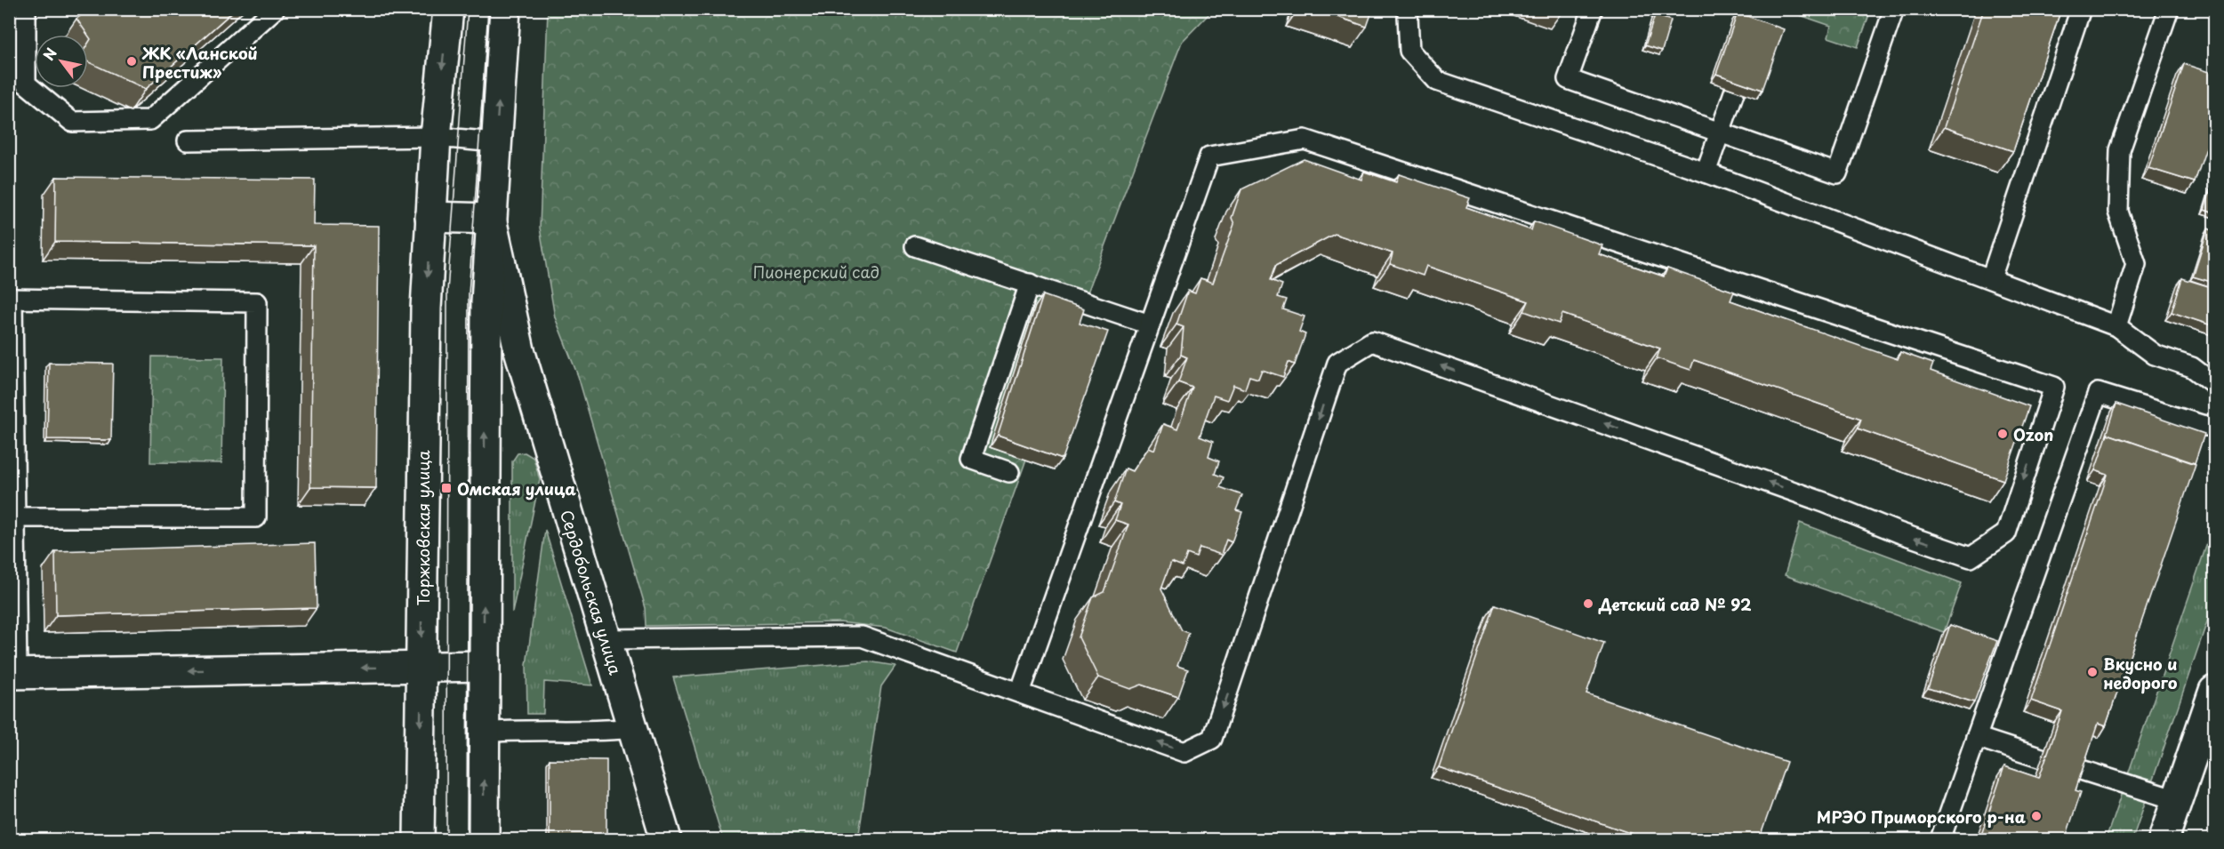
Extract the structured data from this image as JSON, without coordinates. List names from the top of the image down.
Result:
{
  "streets": {
    "main road": ["Торжковская улица", "Сердобольская улица"]
  },
  "parks": ["Пионерский сад"],
  "places": {
    "other": [
      "ЖК «Ланской Престиж»",
      "Ozon",
      "Детский сад № 92",
      "Вкусно и недорого",
      "МРЭО Приморского р-на"
    ],
    "transit": ["Омская улица"]
  },
  "north": "top left"
}
